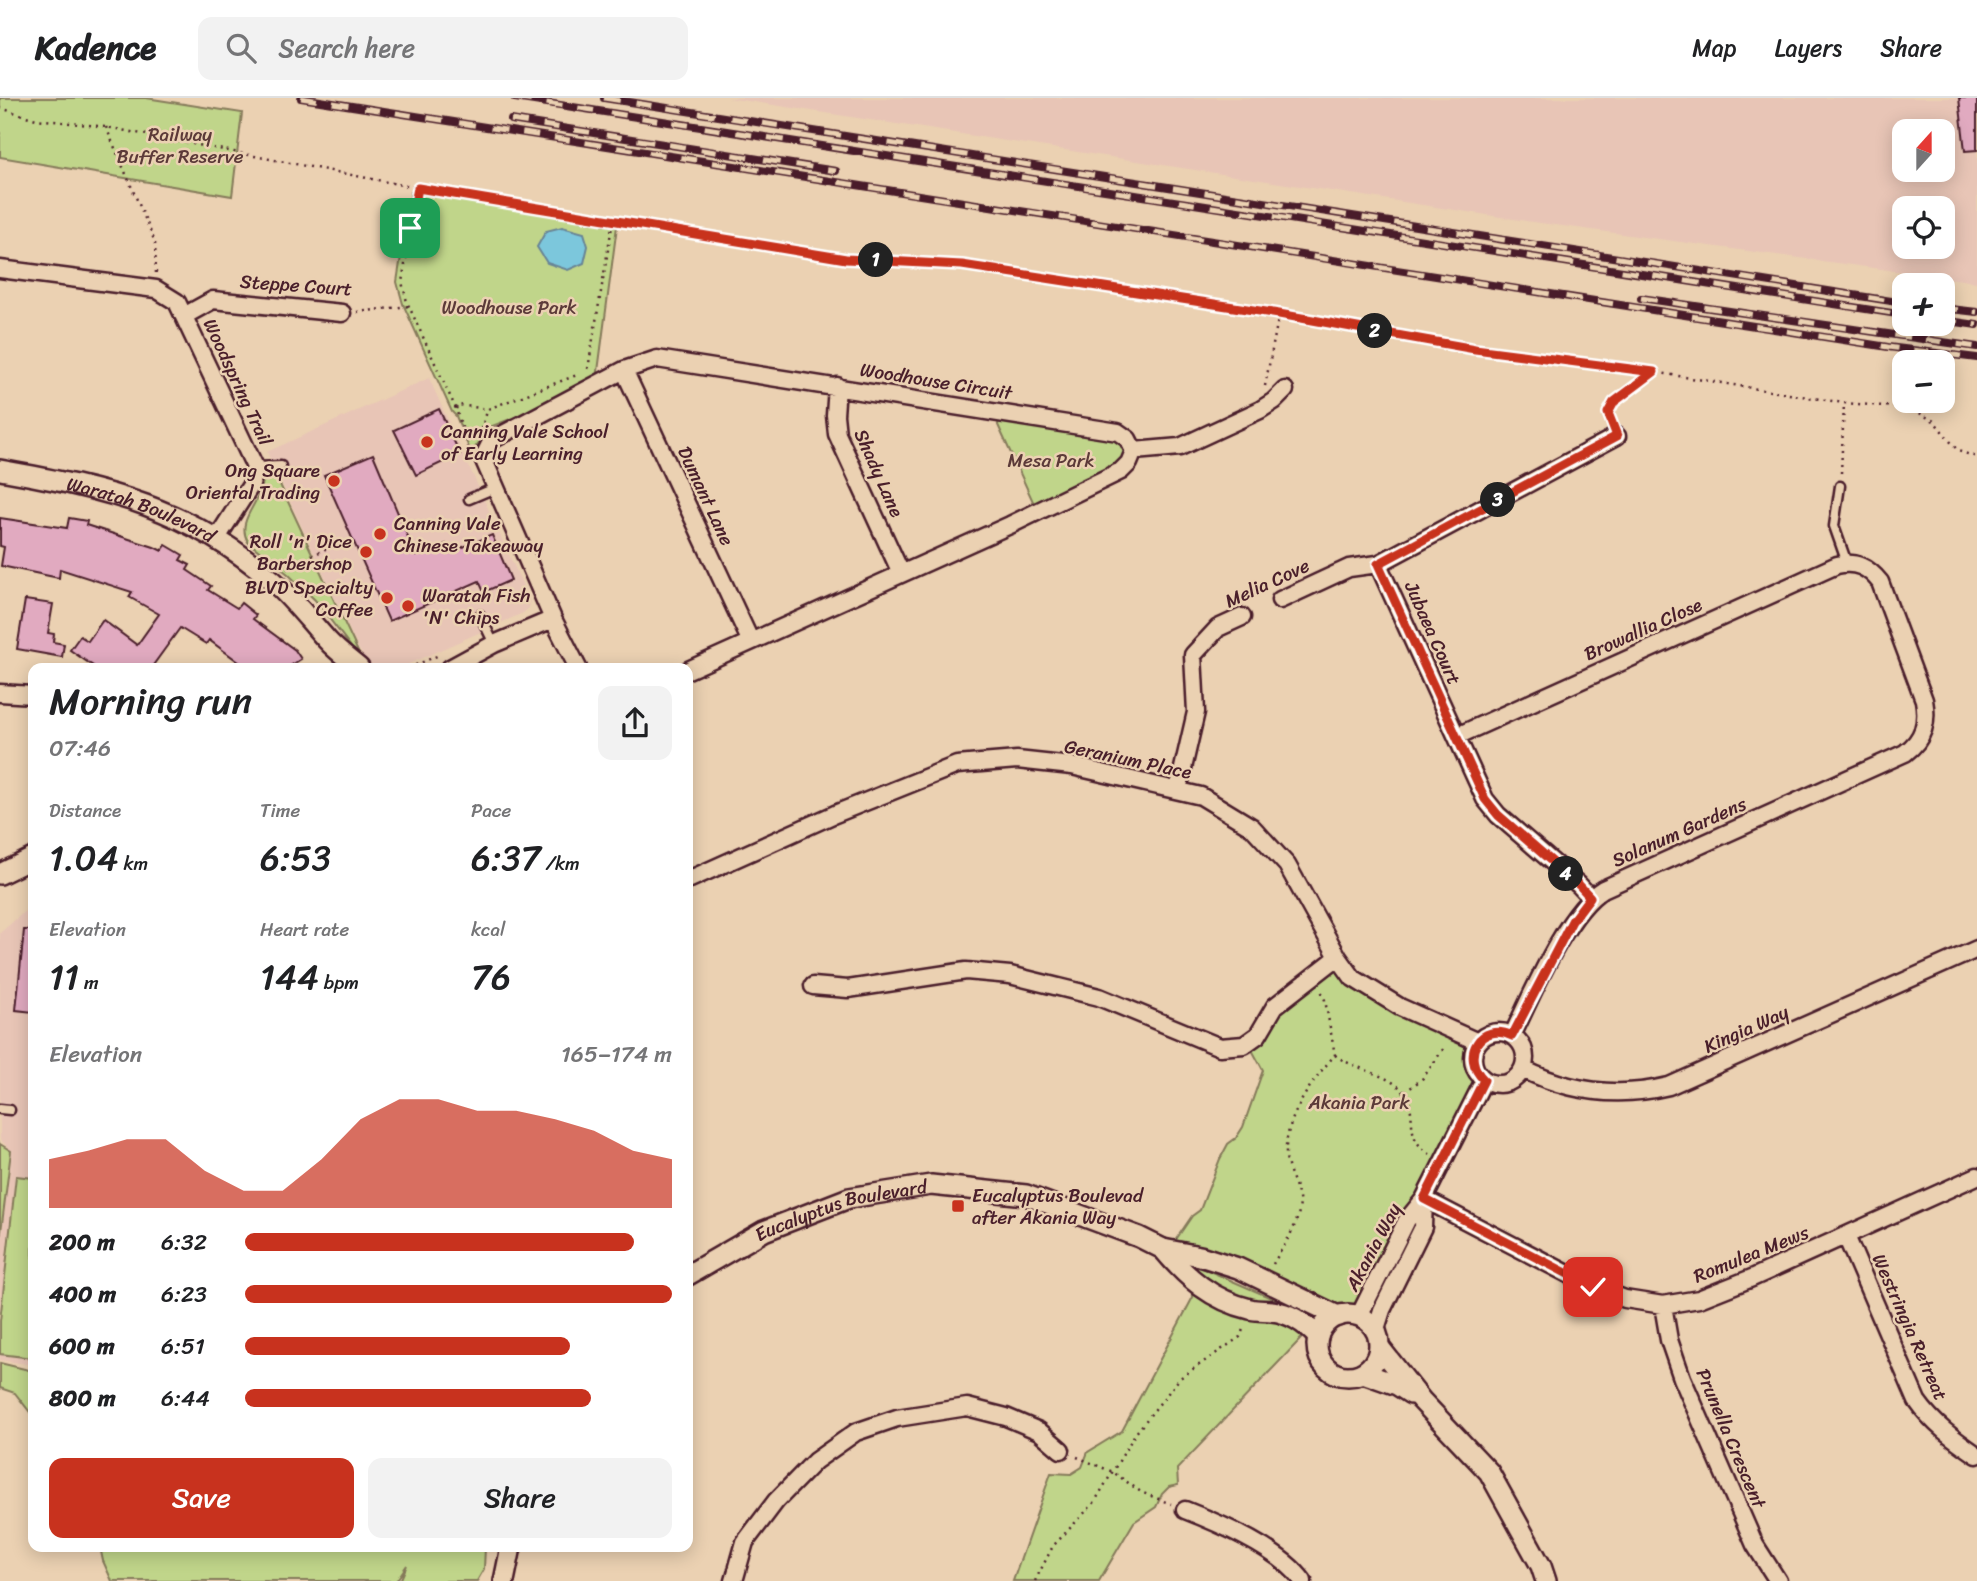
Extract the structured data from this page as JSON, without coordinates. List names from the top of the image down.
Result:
{
  "streets": {
    "street": [
      "Steppe Court",
      "Woodhouse Circuit",
      "Woodspring Trail",
      "Shady Lane",
      "Dumant Lane",
      "Waratah Boulevard",
      "Melia Cove",
      "Browallia Close",
      "Jubaea Court",
      "Geranium Place",
      "Solanum Gardens",
      "Kingia Way",
      "Eucalyptus Boulevard",
      "Akania Way",
      "Romulea Mews",
      "Westringia Retreat",
      "Prunella Crescent"
    ]
  },
  "crossings": [
    ["Steppe Court", "Woodspring Trail"],
    ["Woodhouse Circuit", "Shady Lane"],
    ["Woodhouse Circuit", "Dumant Lane"],
    ["Woodspring Trail", "Waratah Boulevard"],
    ["Melia Cove", "Jubaea Court"],
    ["Melia Cove", "Geranium Place"],
    ["Browallia Close", "Jubaea Court"],
    ["Browallia Close", "Solanum Gardens"],
    ["Jubaea Court", "Solanum Gardens"],
    ["Geranium Place", "Solanum Gardens"],
    ["Geranium Place", "Kingia Way"],
    ["Geranium Place", "Akania Way"],
    ["Solanum Gardens", "Kingia Way"],
    ["Solanum Gardens", "Akania Way"],
    ["Kingia Way", "Akania Way"],
    ["Eucalyptus Boulevard", "Akania Way"],
    ["Akania Way", "Romulea Mews"],
    ["Romulea Mews", "Westringia Retreat"],
    ["Romulea Mews", "Prunella Crescent"]
  ],
  "parks": [
    "Railway Buffer Reserve",
    "Woodhouse Park",
    "Mesa Park",
    "Akania Park"
  ],
  "places": {
    "other": [
      "Canning Vale School of Early Learning",
      "Ong Square Oriental Trading",
      "Canning Vale Chinese Takeaway",
      "Roll 'n' Dice Barbershop",
      "BLVD Specialty Coffee",
      "Waratah Fish 'N' Chips"
    ],
    "transit": ["Eucalyptus Boulevad after Akania Way"]
  },
  "north": "top",
  "page": {
    "header": "Kadence",
    "search": "Search here",
    "nav": ["Map", "Layers", "Share"],
    "map_buttons": ["+", "−"],
    "pins": [
      "1",
      "2",
      "3",
      "4"
    ],
    "heading": ["Morning run", "07:46"],
    "stats": [
      ["Distance", "1.04 km"],
      ["Time", "6:53"],
      ["Pace", "6:37 /km"],
      ["Elevation", "11 m"],
      ["Heart rate", "144 bpm"],
      ["kcal", "76"]
    ],
    "chart": ["Elevation", "165–174 m"],
    "list": [
      {
        "name": "200 m",
        "note": "6:32"
      },
      {
        "name": "400 m",
        "note": "6:23"
      },
      {
        "name": "600 m",
        "note": "6:51"
      },
      {
        "name": "800 m",
        "note": "6:44"
      }
    ],
    "buttons": ["Save", "Share"]
  }
}
